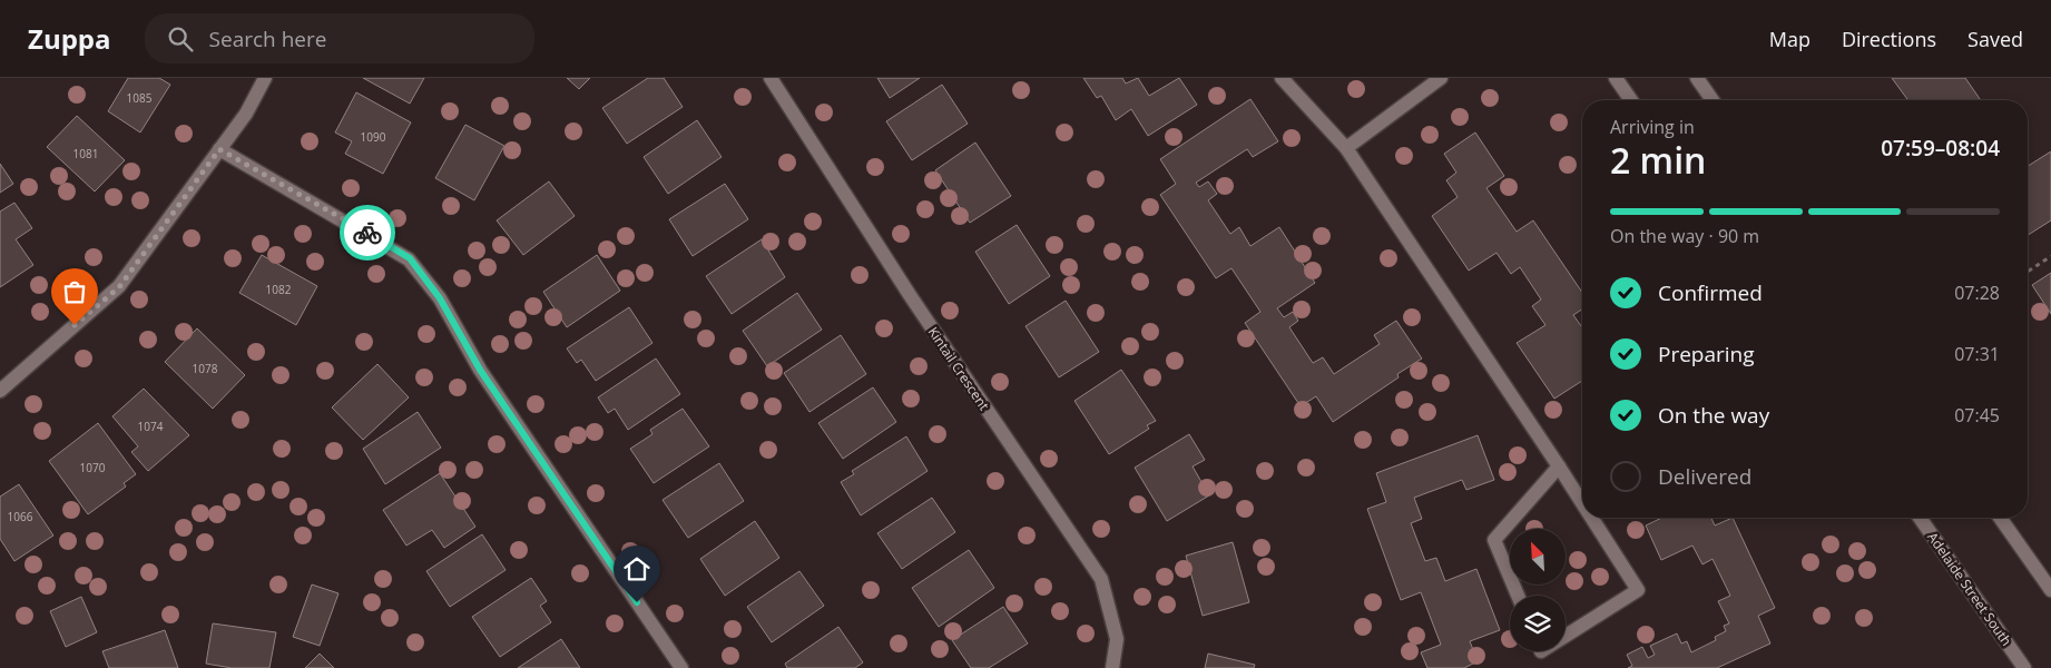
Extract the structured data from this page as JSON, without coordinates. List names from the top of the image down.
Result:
{
  "streets": {
    "street": ["Kintail Crescent", "Adelaide Street South"]
  },
  "house_numbers": [
    "1085",
    "1090",
    "1081",
    "1082",
    "1078",
    "1074",
    "1070",
    "1066"
  ],
  "north": "top left",
  "page": {
    "header": "Zuppa",
    "search": "Search here",
    "nav": ["Map", "Directions", "Saved"],
    "heading": ["2 min", "Arriving in", "07:59–08:04"],
    "bar": "On the way · 90 m",
    "list": [
      ["Confirmed", "07:28"],
      ["Preparing", "07:31"],
      ["On the way", "07:45"],
      "Delivered"
    ]
  }
}
